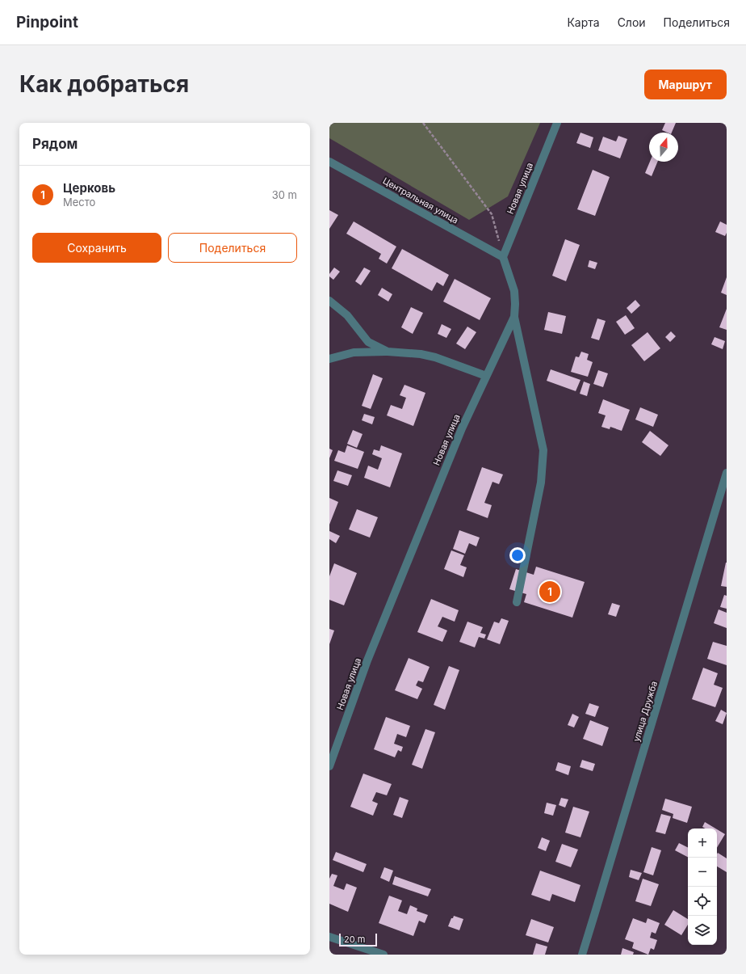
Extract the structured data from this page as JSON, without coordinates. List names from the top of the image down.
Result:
{
  "streets": {
    "street": ["Новая улица", "Центральная улица", "улица Дружба"]
  },
  "crossings": [
    ["Новая улица", "Центральная улица"]
  ],
  "scale_bar": "20 m",
  "north": "top",
  "page": {
    "header": "Pinpoint",
    "nav": ["Карта", "Слои", "Поделиться"],
    "buttons": [
      "Маршрут",
      ["Сохранить", "Поделиться"]
    ],
    "title": "Как добраться",
    "heading": "Рядом",
    "list": [
      {
        "mark": "1",
        "name": "Церковь",
        "note": "Место",
        "value": "30 m"
      }
    ],
    "pins": "1",
    "map_buttons": ["+", "−"],
    "scale": "20 m"
  }
}
